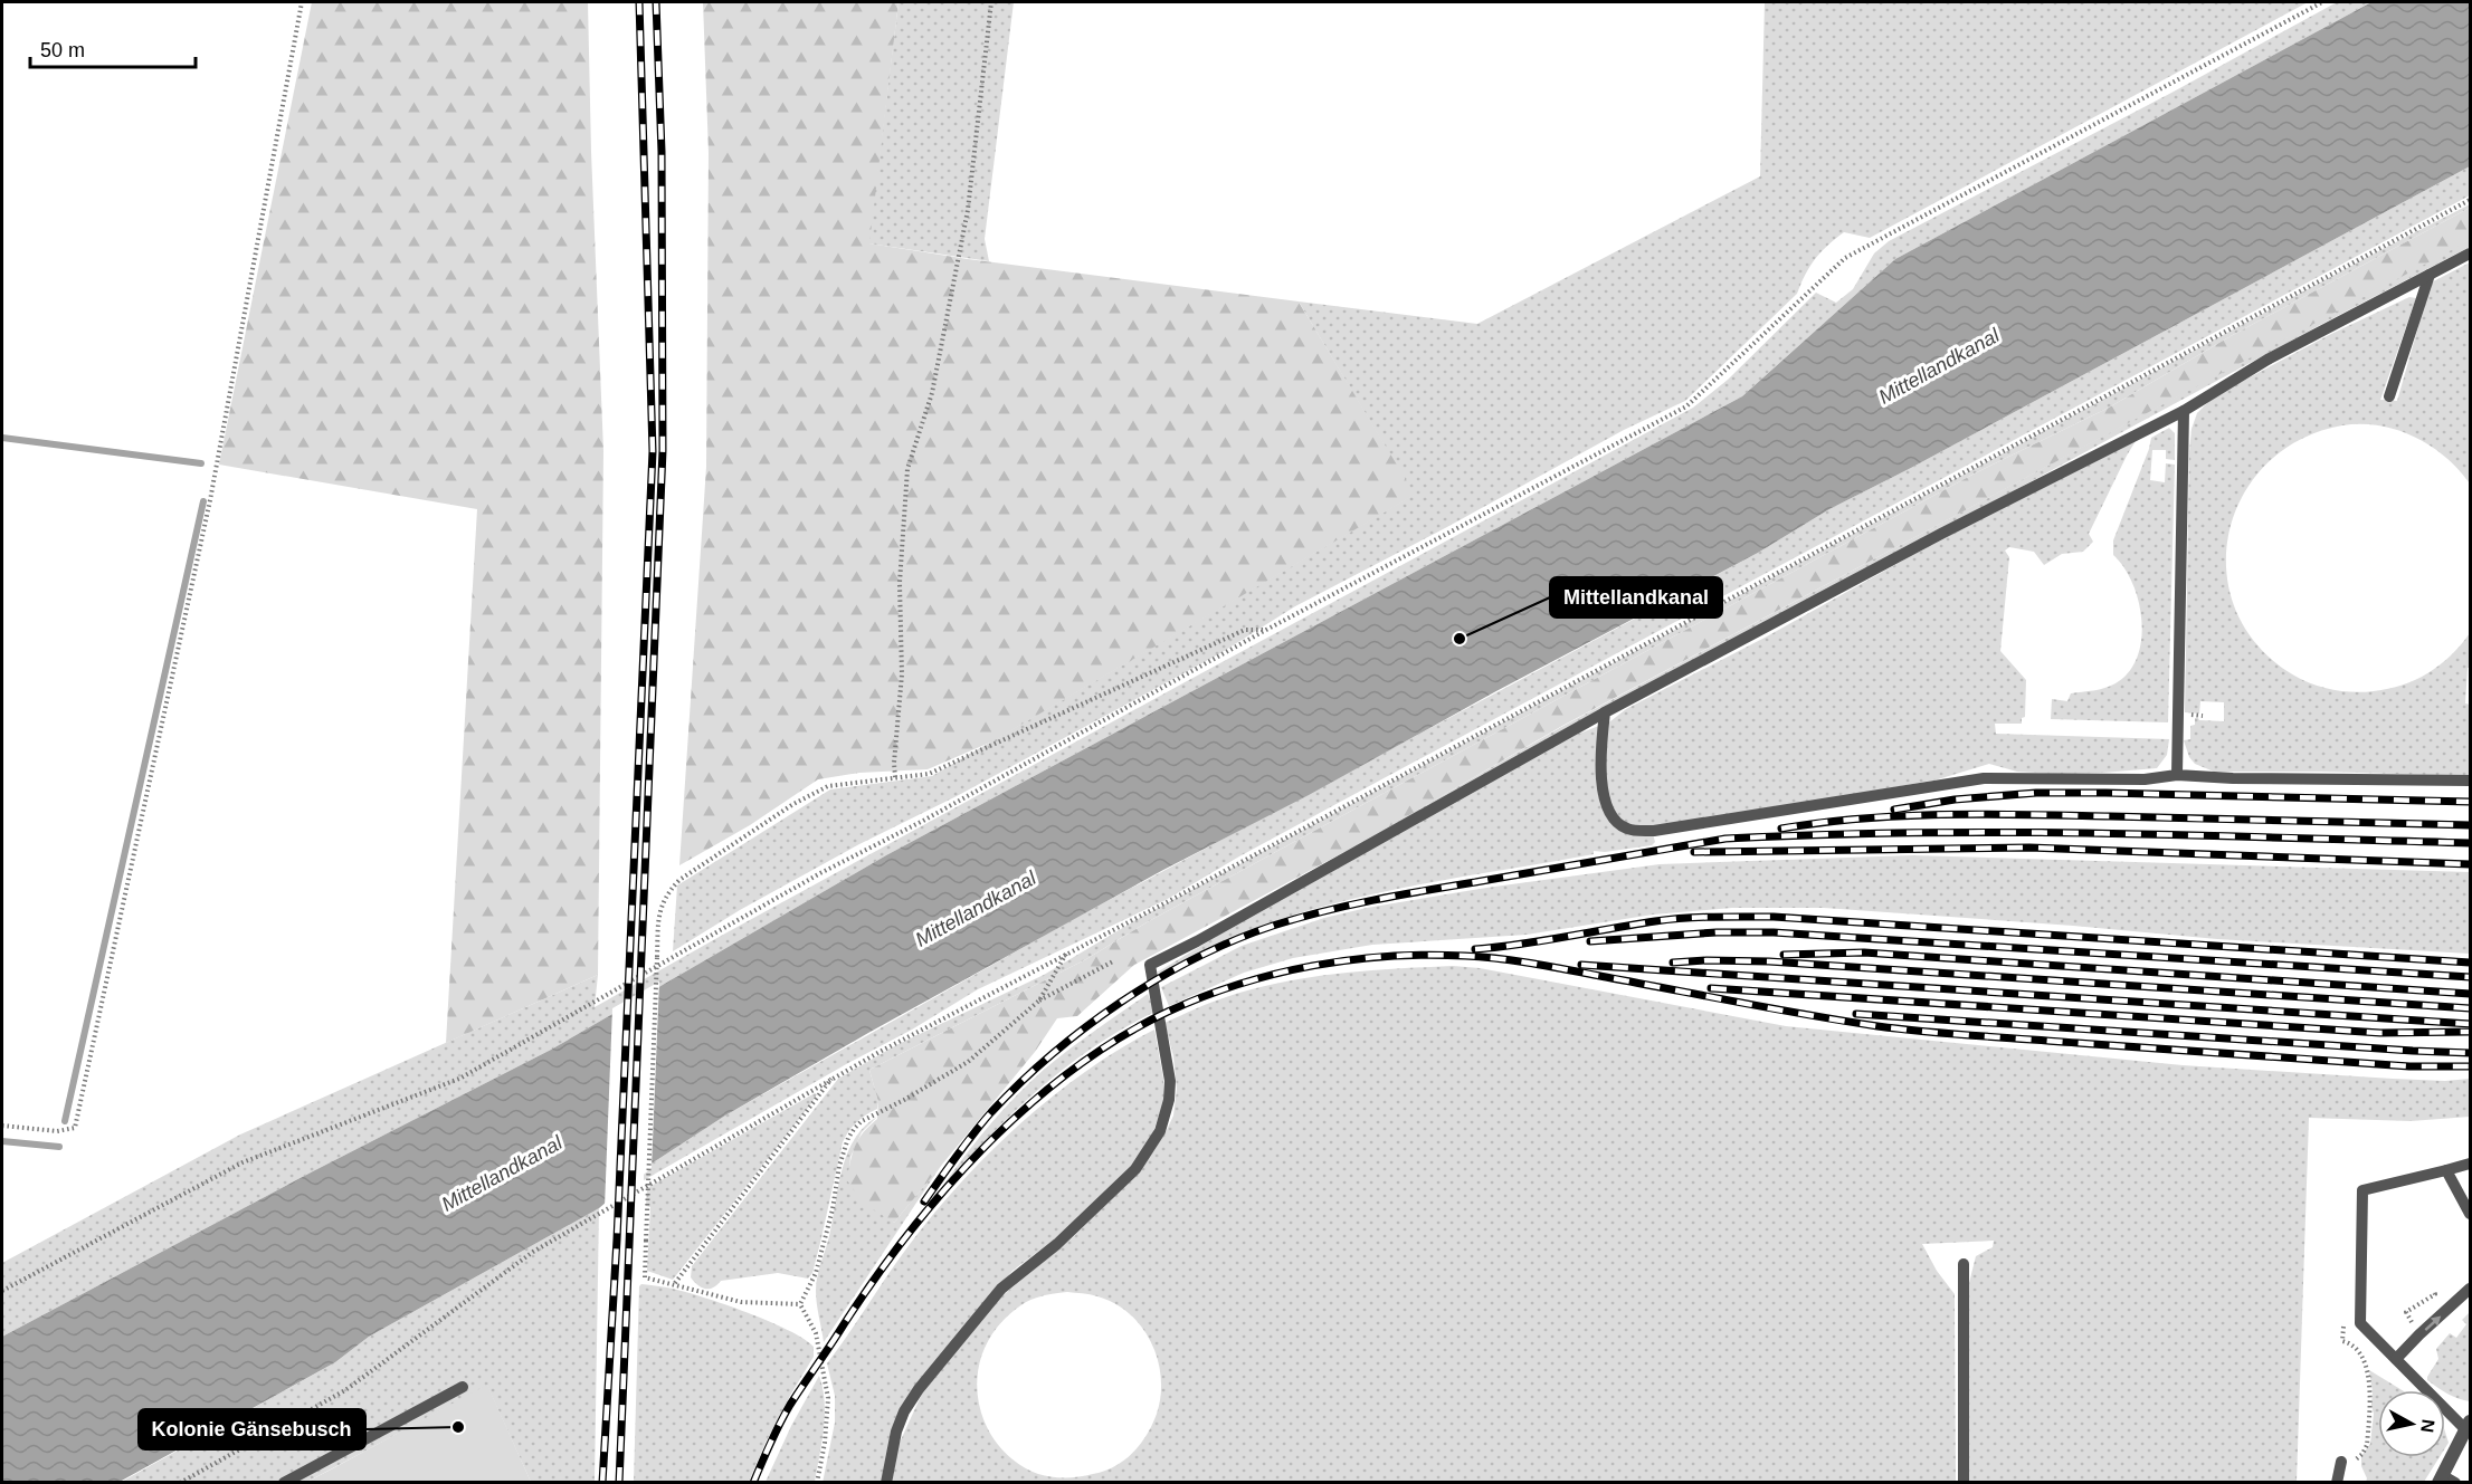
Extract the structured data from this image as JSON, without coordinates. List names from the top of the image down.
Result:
{
  "water": ["Mittellandkanal"],
  "places": ["Mittellandkanal", "Kolonie Gänsebusch"],
  "scale_bar": "50 m",
  "north": "right"
}
